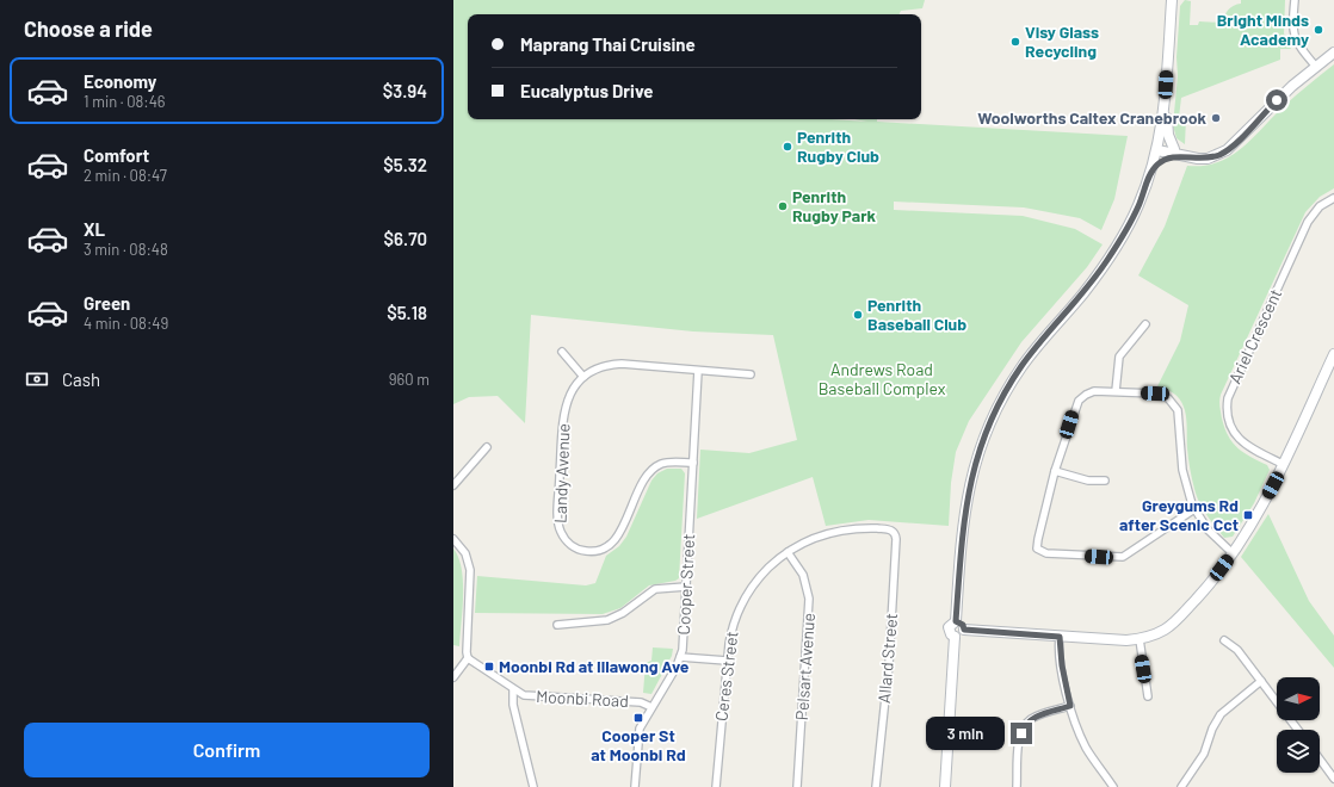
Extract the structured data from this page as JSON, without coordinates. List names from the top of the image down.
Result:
{
  "streets": {
    "street": [
      "Ariel Crescent",
      "Landy Avenue",
      "Cooper Street",
      "Allard Street",
      "Pelsart Avenue",
      "Ceres Street",
      "Moonbi Road"
    ]
  },
  "crossings": [
    ["Landy Avenue", "Cooper Street"],
    ["Cooper Street", "Moonbi Road"],
    ["Allard Street", "Ceres Street"],
    ["Pelsart Avenue", "Ceres Street"]
  ],
  "parks": ["Andrews Road Baseball Complex"],
  "places": {
    "other": [
      "Bright Minds Academy",
      "Visy Glass Recycling",
      "Woolworths Caltex Cranebrook",
      "Penrith Rugby Club",
      "Penrith Rugby Park",
      "Penrith Baseball Club"
    ],
    "transit": ["Greygums Rd after Scenic Cct", "Moonbi Rd at Illawong Ave", "Cooper St at Moonbi Rd"]
  },
  "north": "right",
  "page": {
    "heading": "Choose a ride",
    "banner": ["Maprang Thai Cruisine", "Eucalyptus Drive"],
    "list": [
      {
        "name": "Economy",
        "note": "1 min · 08:46",
        "value": "$3.94"
      },
      {
        "name": "Comfort",
        "note": "2 min · 08:47",
        "value": "$5.32"
      },
      {
        "name": "XL",
        "note": "3 min · 08:48",
        "value": "$6.70"
      },
      {
        "name": "Green",
        "note": "4 min · 08:49",
        "value": "$5.18"
      }
    ],
    "pay": ["Cash", "960 m"],
    "buttons": "Confirm",
    "bubble": "3 min"
  }
}
